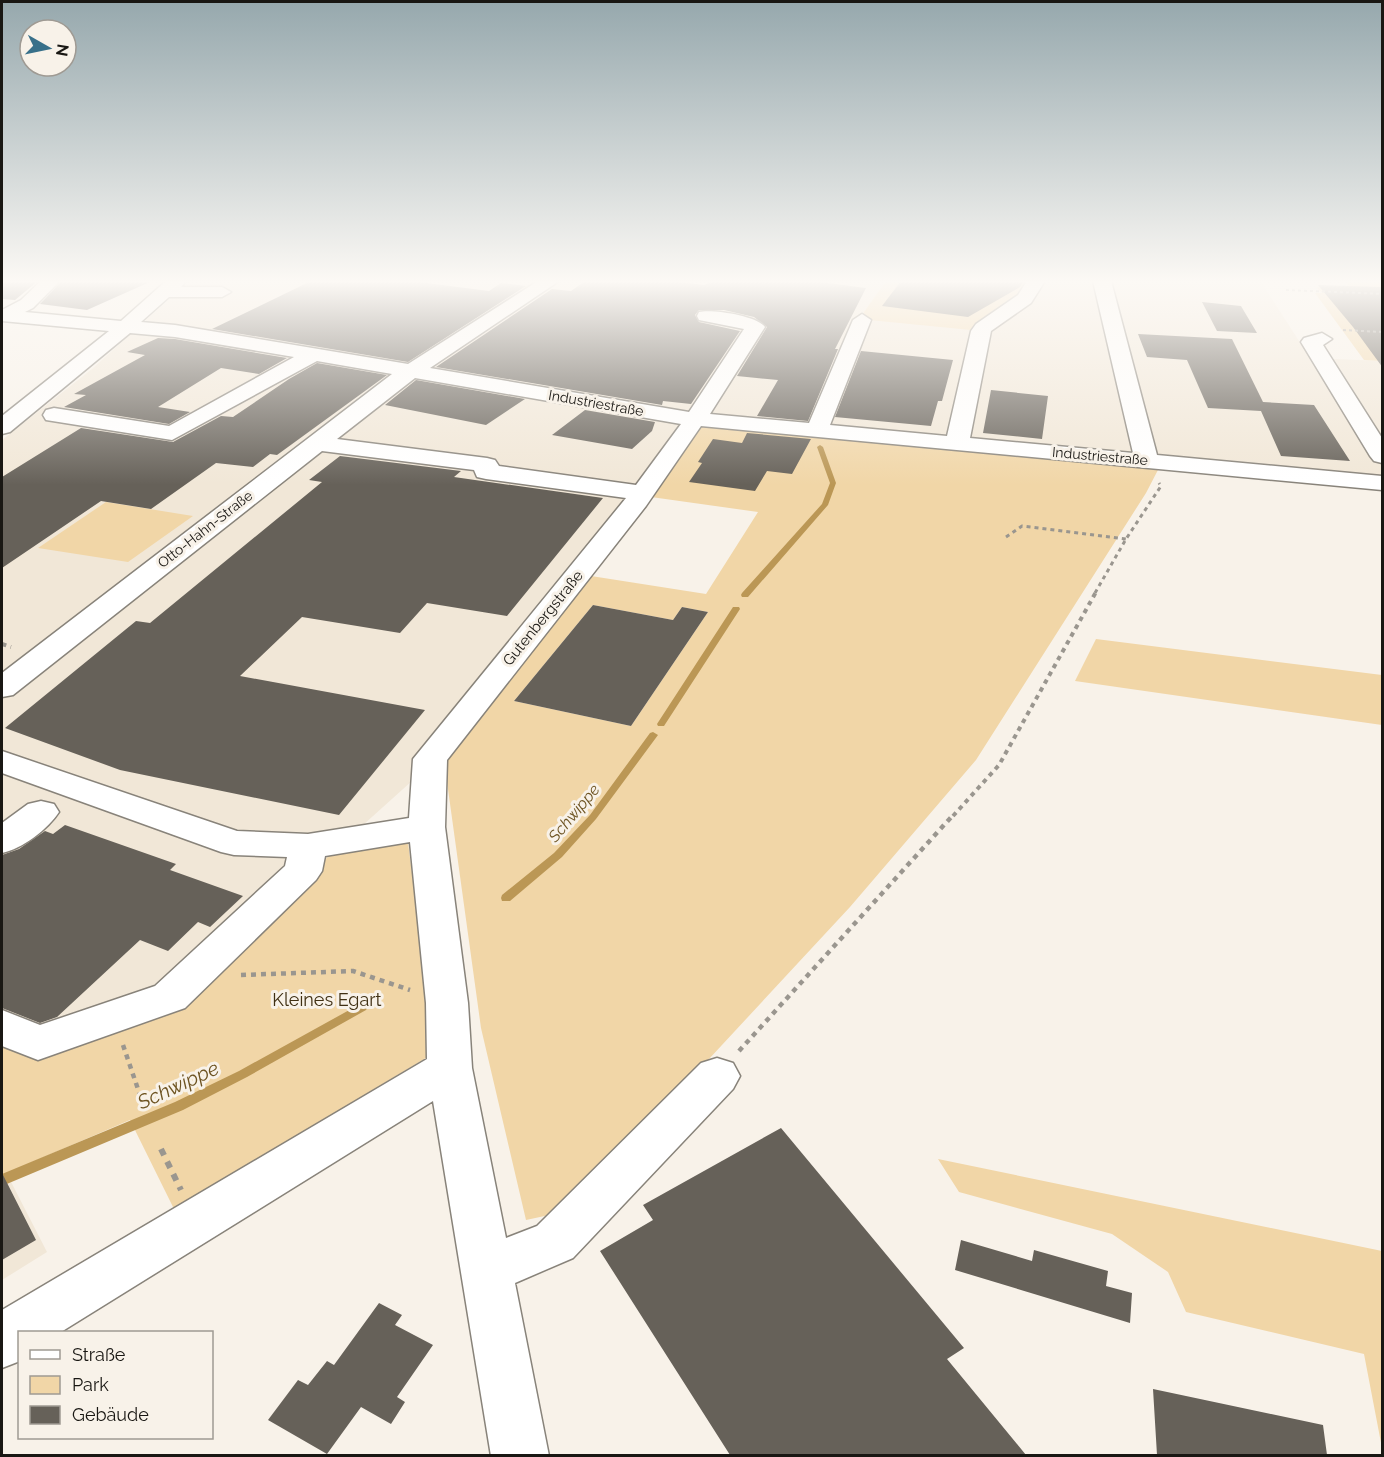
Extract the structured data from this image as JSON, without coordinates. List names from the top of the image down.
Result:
{
  "streets": {
    "street": ["Industriestraße", "Otto-Hahn-Straße", "Gutenbergstraße"]
  },
  "crossings": [
    ["Industriestraße", "Otto-Hahn-Straße"],
    ["Industriestraße", "Gutenbergstraße"]
  ],
  "water": ["Schwippe"],
  "parks": ["Kleines Egart"],
  "legend": ["Straße", "Park", "Gebäude"],
  "north": "right"
}
